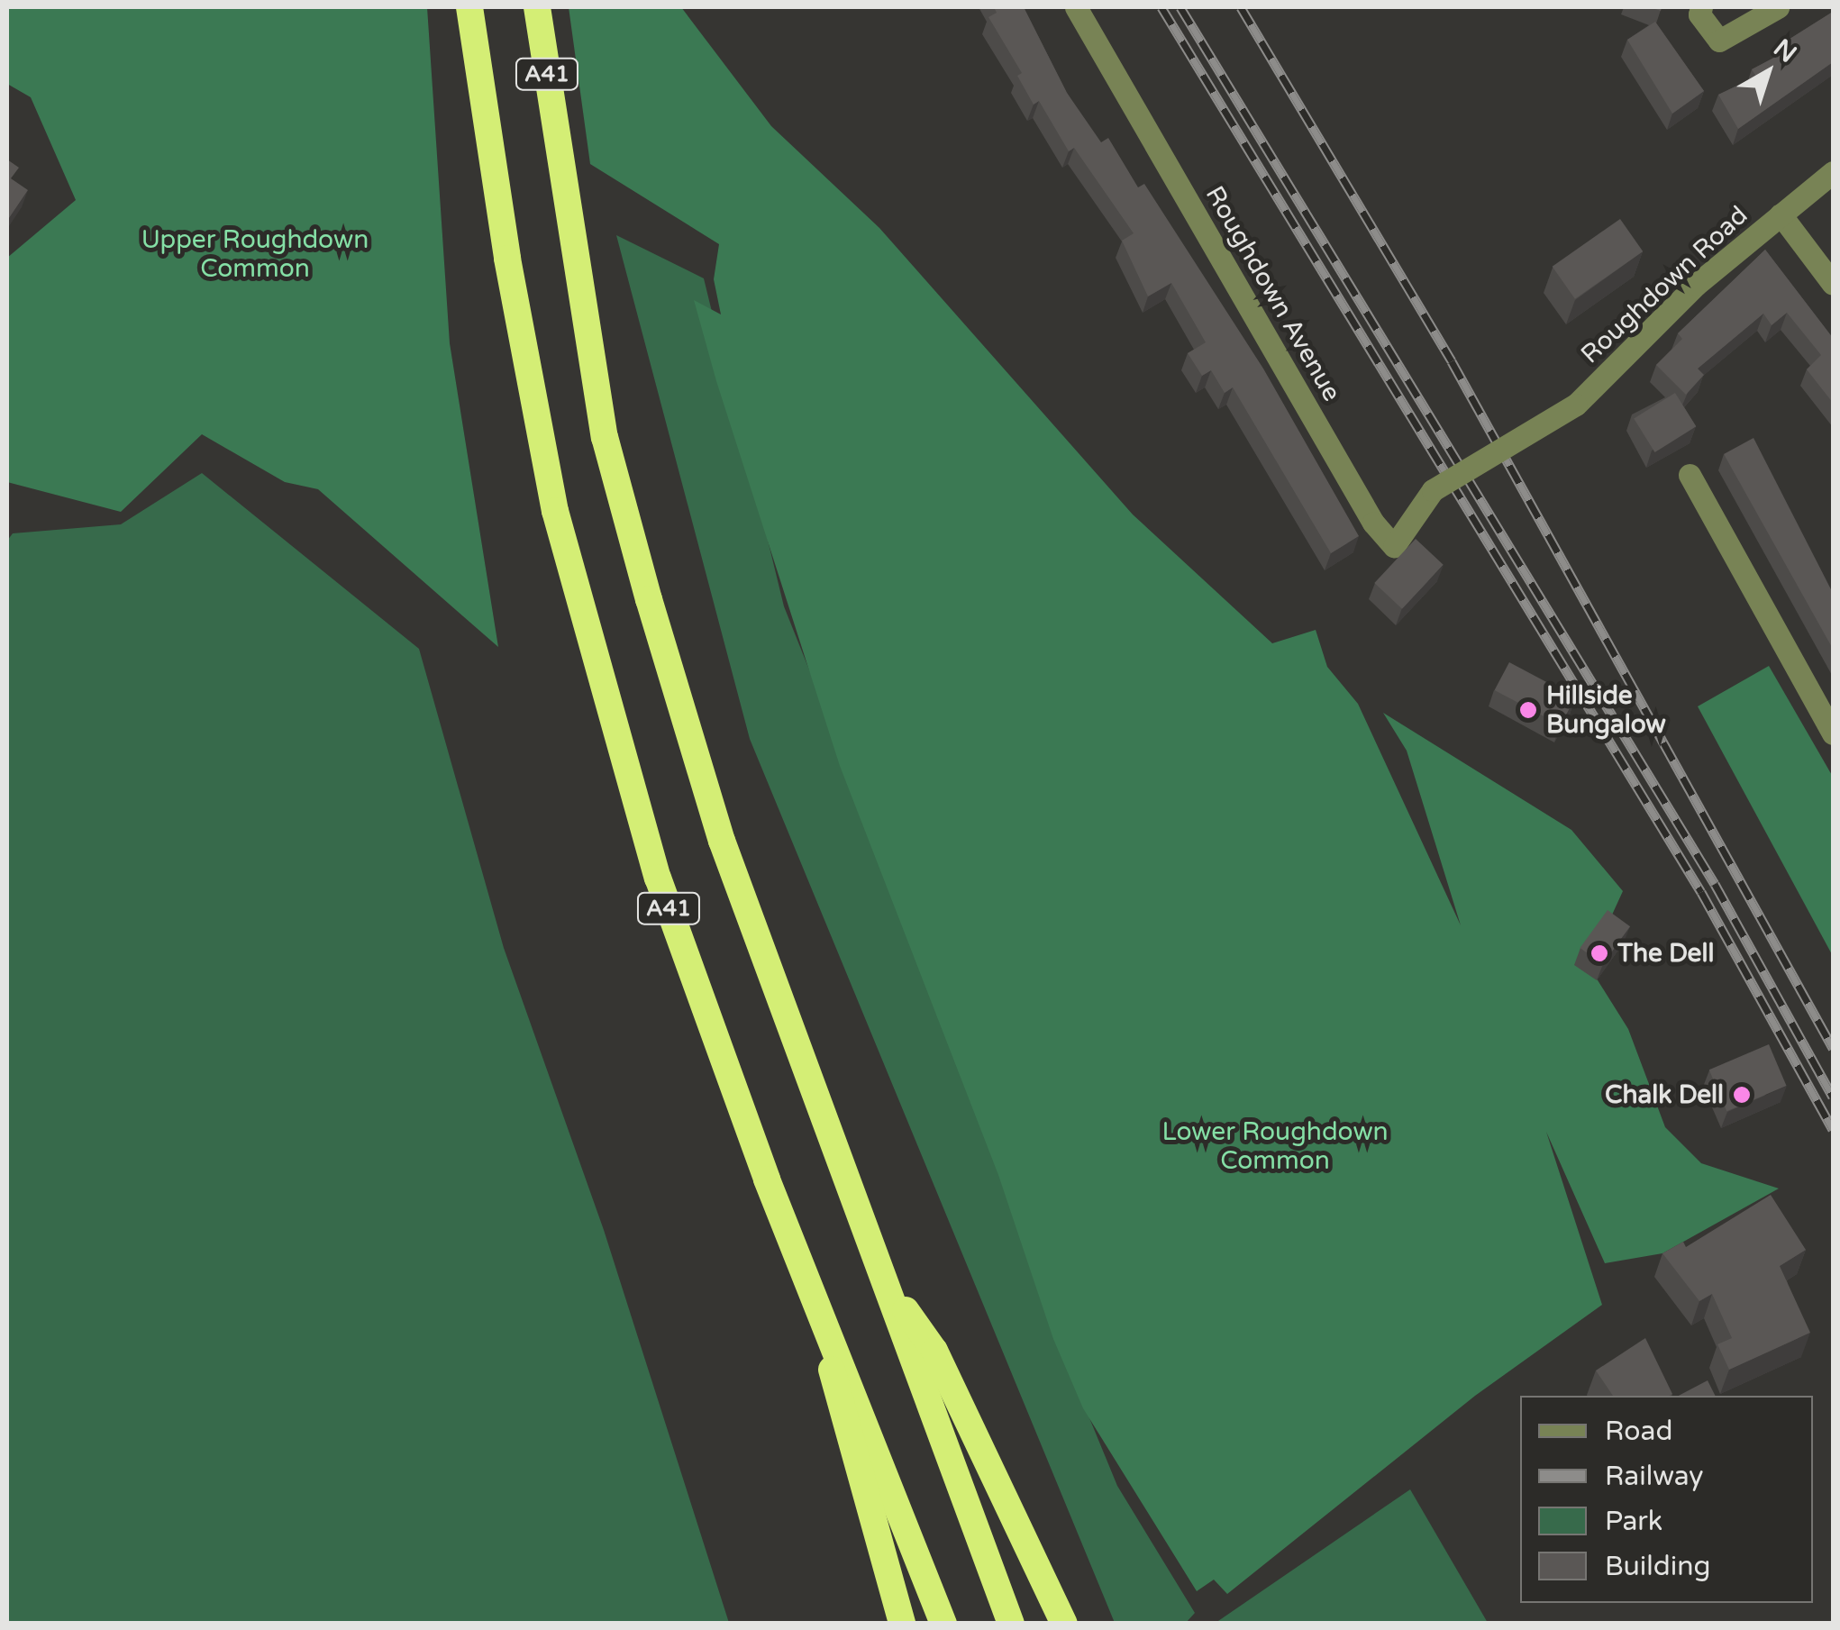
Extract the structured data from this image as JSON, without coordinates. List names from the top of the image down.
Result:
{
  "streets": {
    "highway": ["A41"],
    "street": ["Roughdown Road", "Roughdown Avenue"]
  },
  "crossings": [
    ["Roughdown Road", "Roughdown Avenue"]
  ],
  "parks": ["Upper Roughdown Common", "Lower Roughdown Common"],
  "places": ["Hillside Bungalow", "The Dell", "Chalk Dell"],
  "legend": [
    "Road",
    "Railway",
    "Park",
    "Building"
  ],
  "north": "top right"
}
